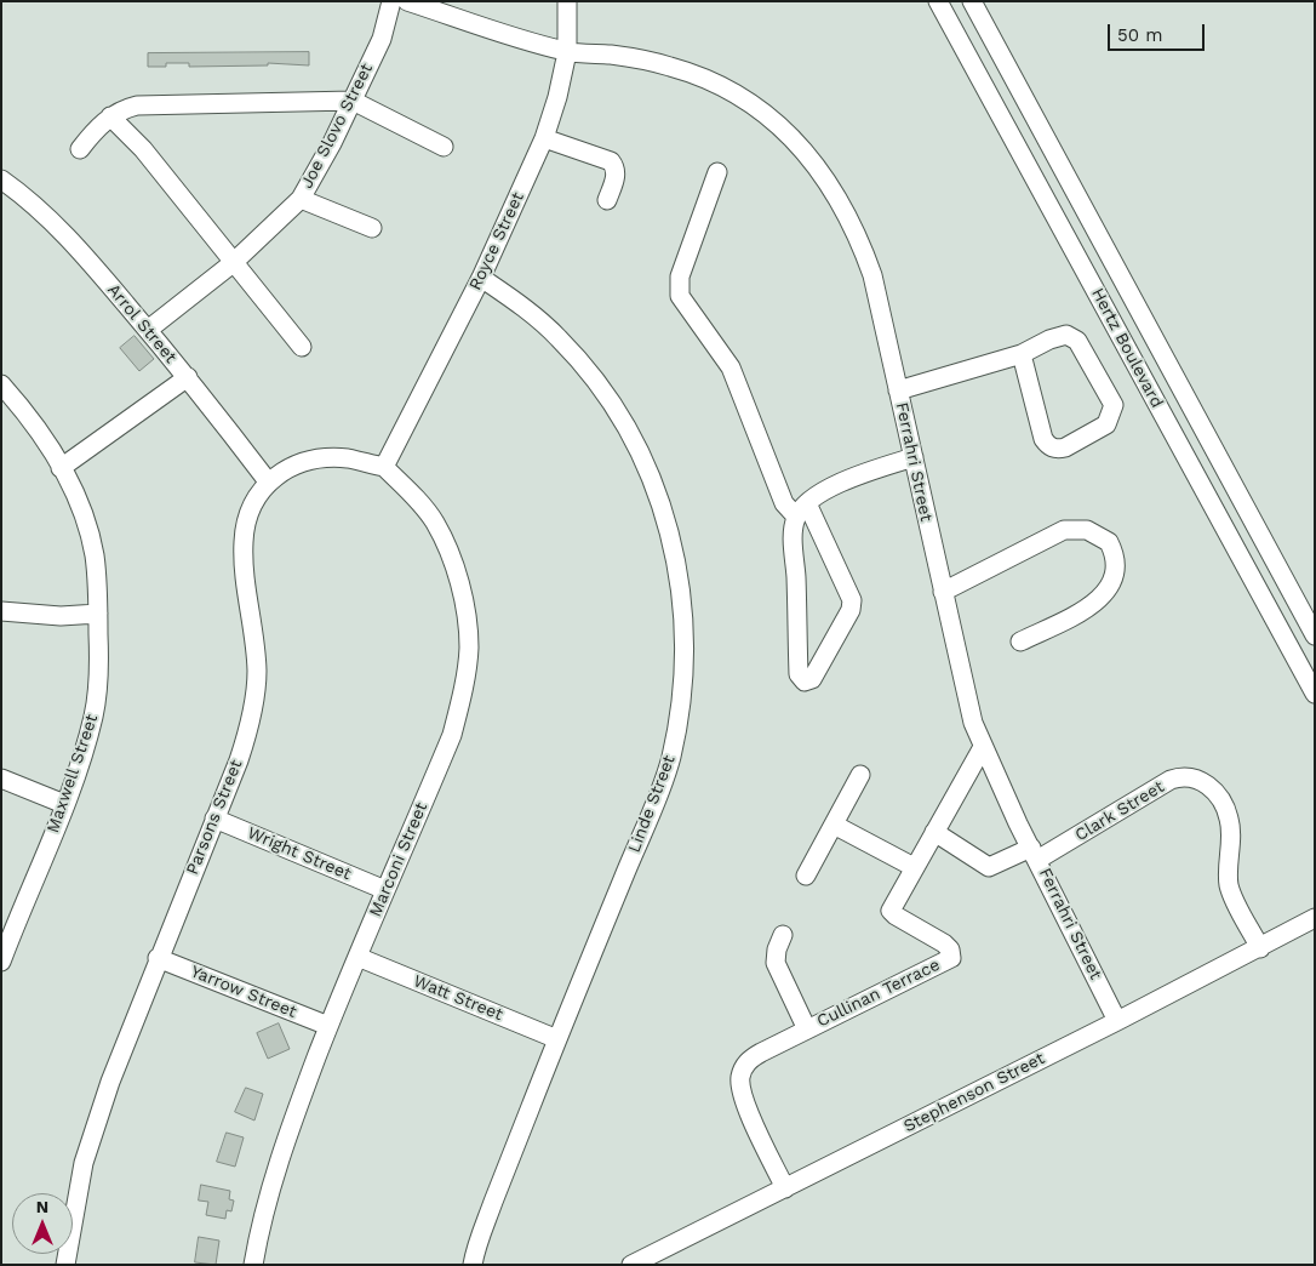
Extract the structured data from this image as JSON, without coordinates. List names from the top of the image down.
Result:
{
  "streets": {
    "street": [
      "Joe Slovo Street",
      "Royce Street",
      "Arrol Street",
      "Hertz Boulevard",
      "Ferrahri Street",
      "Maxwell Street",
      "Linde Street",
      "Clark Street",
      "Parsons Street",
      "Wright Street",
      "Marconi Street",
      "Yarrow Street",
      "Cullinan Terrace",
      "Watt Street",
      "Stephenson Street"
    ]
  },
  "crossings": [
    ["Joe Slovo Street", "Arrol Street"],
    ["Royce Street", "Ferrahri Street"],
    ["Royce Street", "Linde Street"],
    ["Royce Street", "Parsons Street"],
    ["Royce Street", "Marconi Street"],
    ["Arrol Street", "Parsons Street"],
    ["Ferrahri Street", "Clark Street"],
    ["Ferrahri Street", "Stephenson Street"],
    ["Linde Street", "Watt Street"],
    ["Clark Street", "Stephenson Street"],
    ["Parsons Street", "Wright Street"],
    ["Parsons Street", "Marconi Street"],
    ["Parsons Street", "Yarrow Street"],
    ["Wright Street", "Marconi Street"],
    ["Marconi Street", "Yarrow Street"],
    ["Marconi Street", "Watt Street"],
    ["Cullinan Terrace", "Stephenson Street"]
  ],
  "scale_bar": "50 m",
  "north": "top"
}
